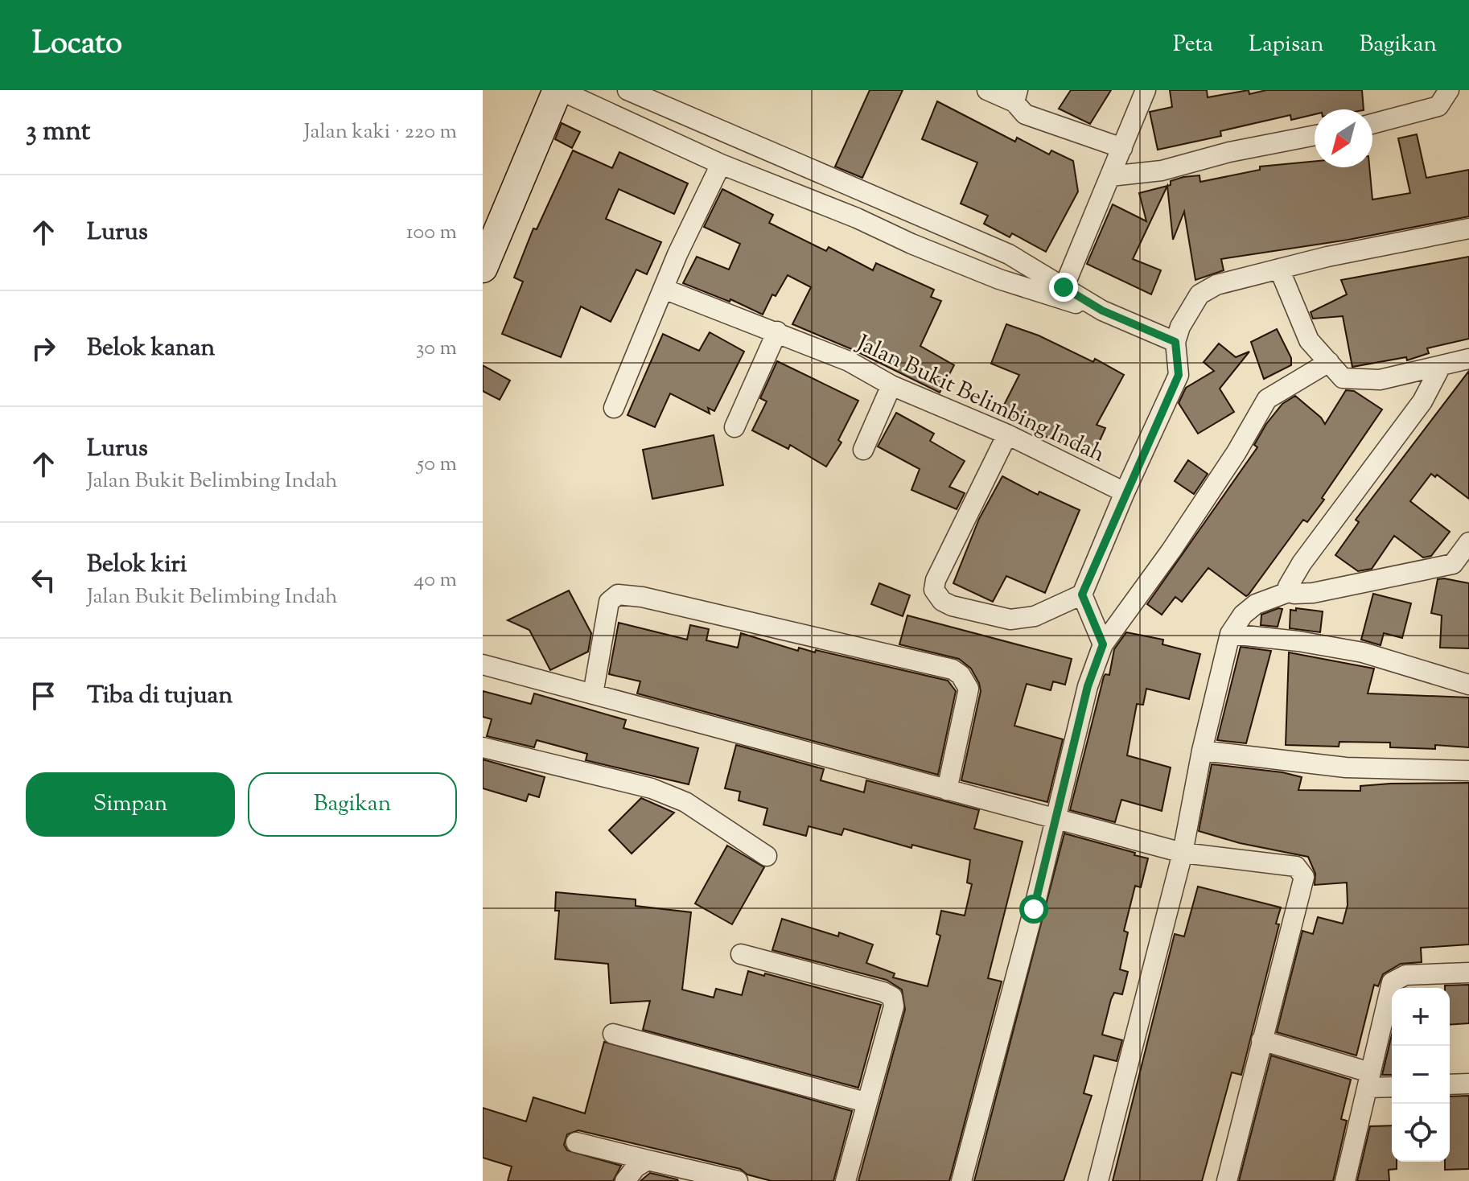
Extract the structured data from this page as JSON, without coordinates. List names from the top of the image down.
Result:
{
  "streets": {
    "street": ["Jalan Bukit Belimbing Indah"]
  },
  "north": "bottom left",
  "page": {
    "header": "Locato",
    "nav": ["Peta", "Lapisan", "Bagikan"],
    "heading": ["3 mnt", "Jalan kaki · 220 m"],
    "list": [
      ["Lurus", "100 m"],
      ["Belok kanan", "30 m"],
      ["Lurus", "Jalan Bukit Belimbing Indah", "50 m"],
      ["Belok kiri", "Jalan Bukit Belimbing Indah", "40 m"],
      "Tiba di tujuan"
    ],
    "buttons": ["Simpan", "Bagikan"],
    "map_buttons": ["+", "−"]
  }
}
